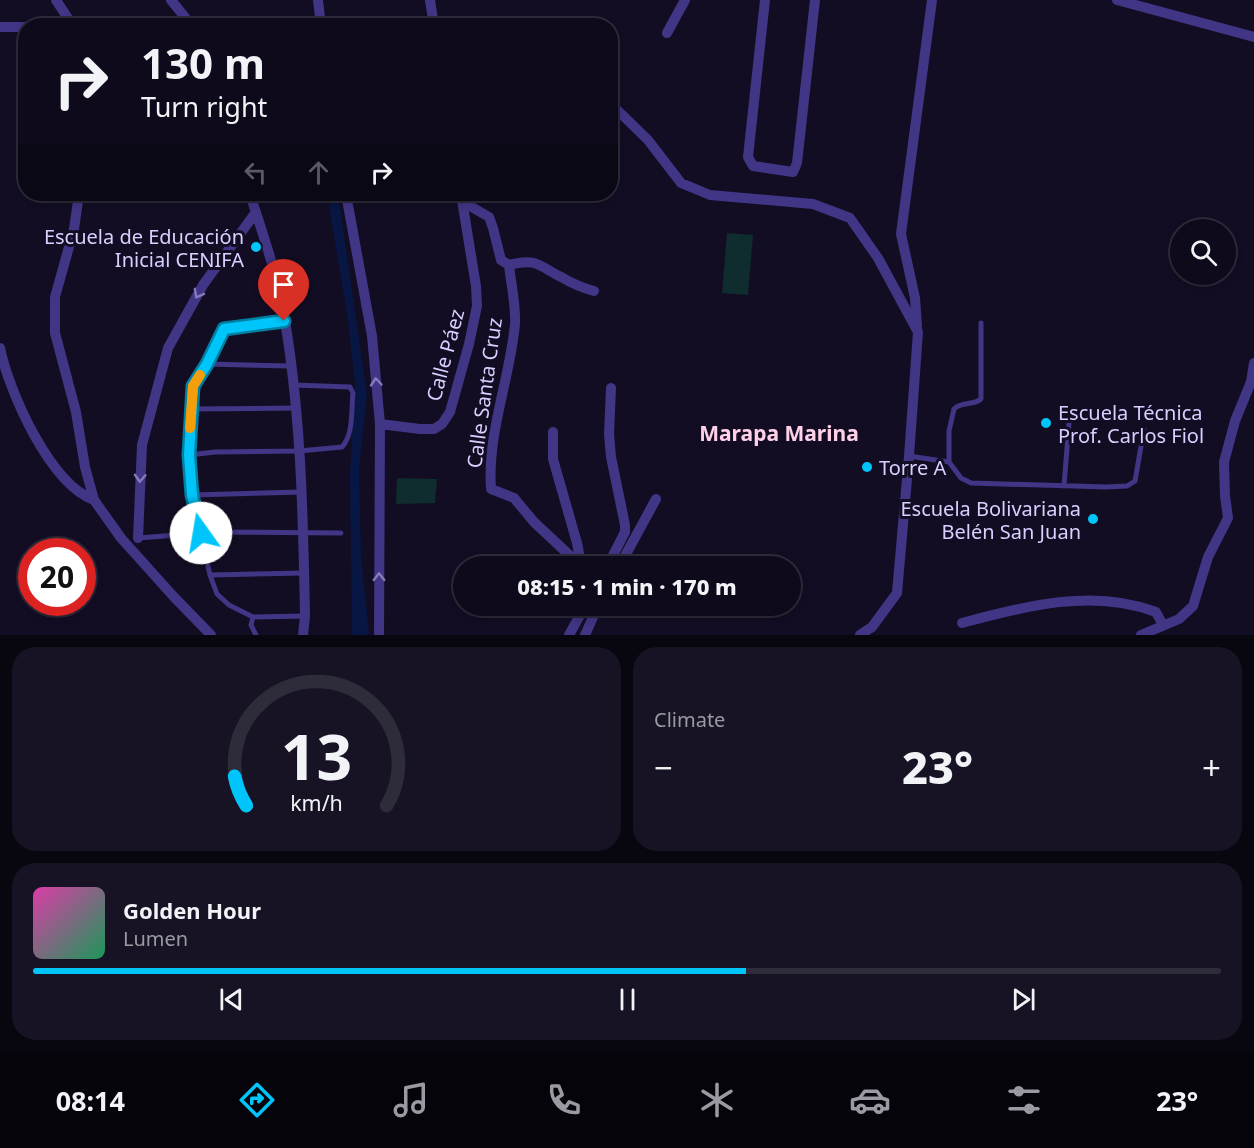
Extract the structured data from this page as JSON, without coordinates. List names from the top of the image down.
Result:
{
  "streets": {
    "street": ["Calle Páez", "Calle Santa Cruz"]
  },
  "districts": ["Marapa Marina"],
  "places": [
    "Escuela de Educación Inicial CENIFA",
    "Escuela Técnica Prof. Carlos Fiol",
    "Torre A",
    "Escuela Bolivariana Belén San Juan"
  ],
  "page": {
    "turn": ["130 m", "Turn right"],
    "limit": "20",
    "trip": "08:15 · 1 min · 170 m",
    "tile": "Climate",
    "heat": ["−", "23°", "+"],
    "song": ["Golden Hour", "Lumen"],
    "tabs": ["08:14", "23°"],
    "gauge": ["13", "km/h"]
  }
}
